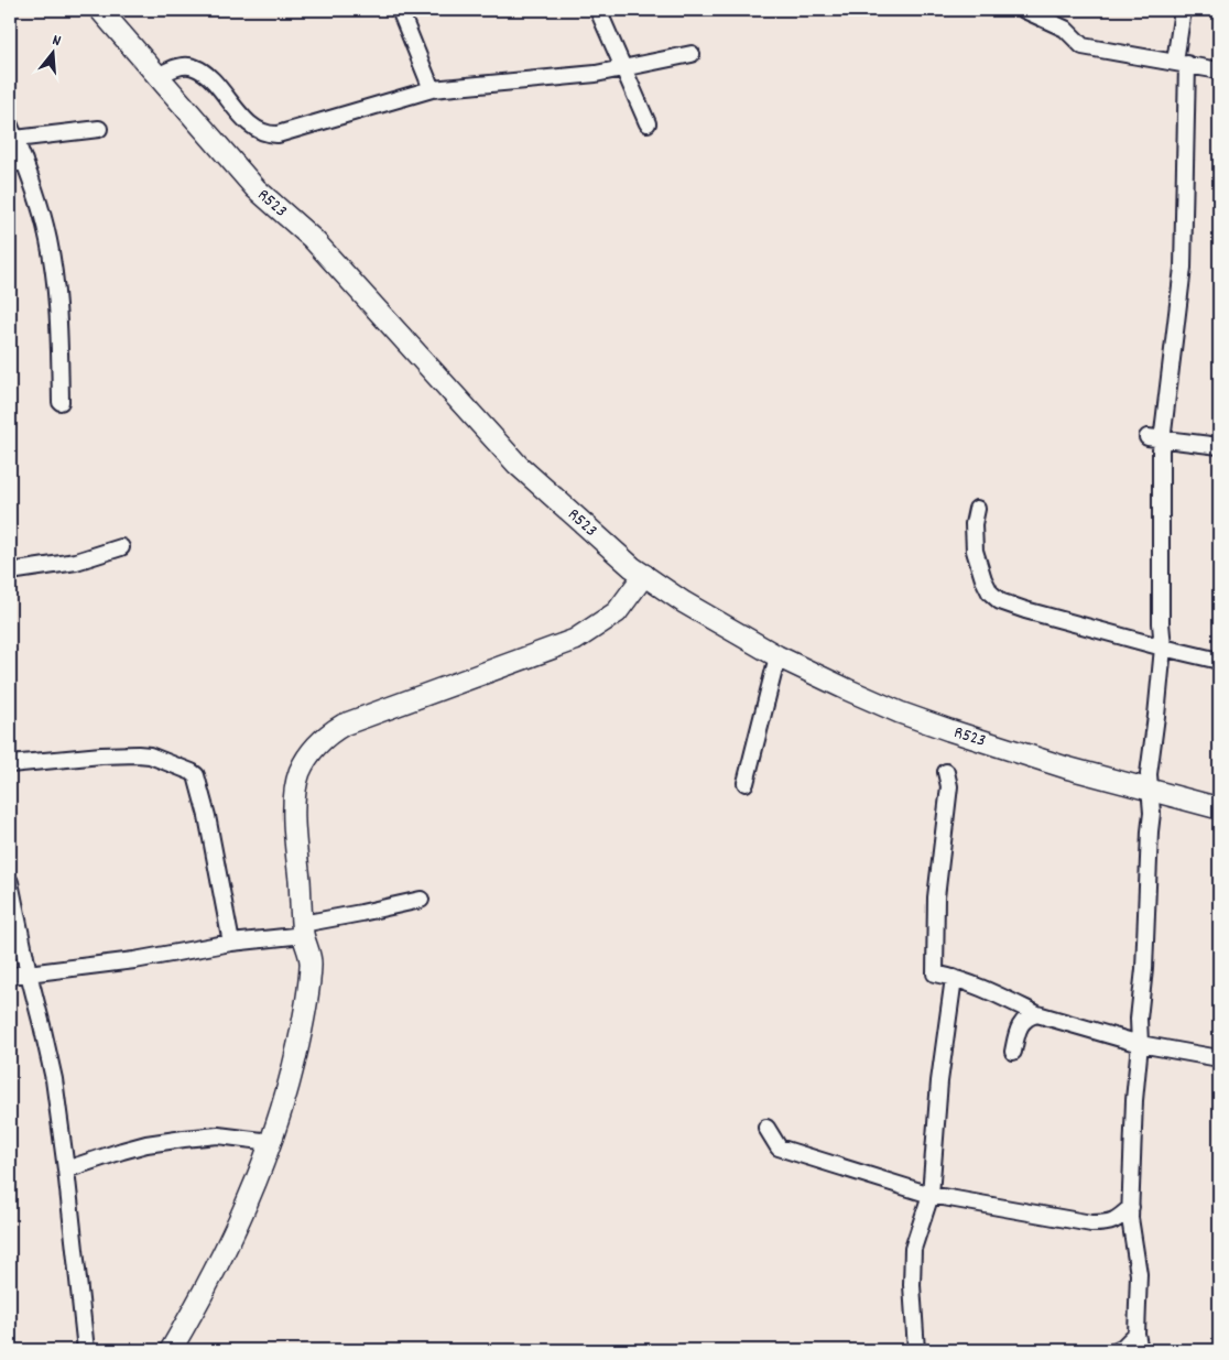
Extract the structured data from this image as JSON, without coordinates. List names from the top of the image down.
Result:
{
  "streets": {
    "main road": ["R523"]
  },
  "north": "top"
}
